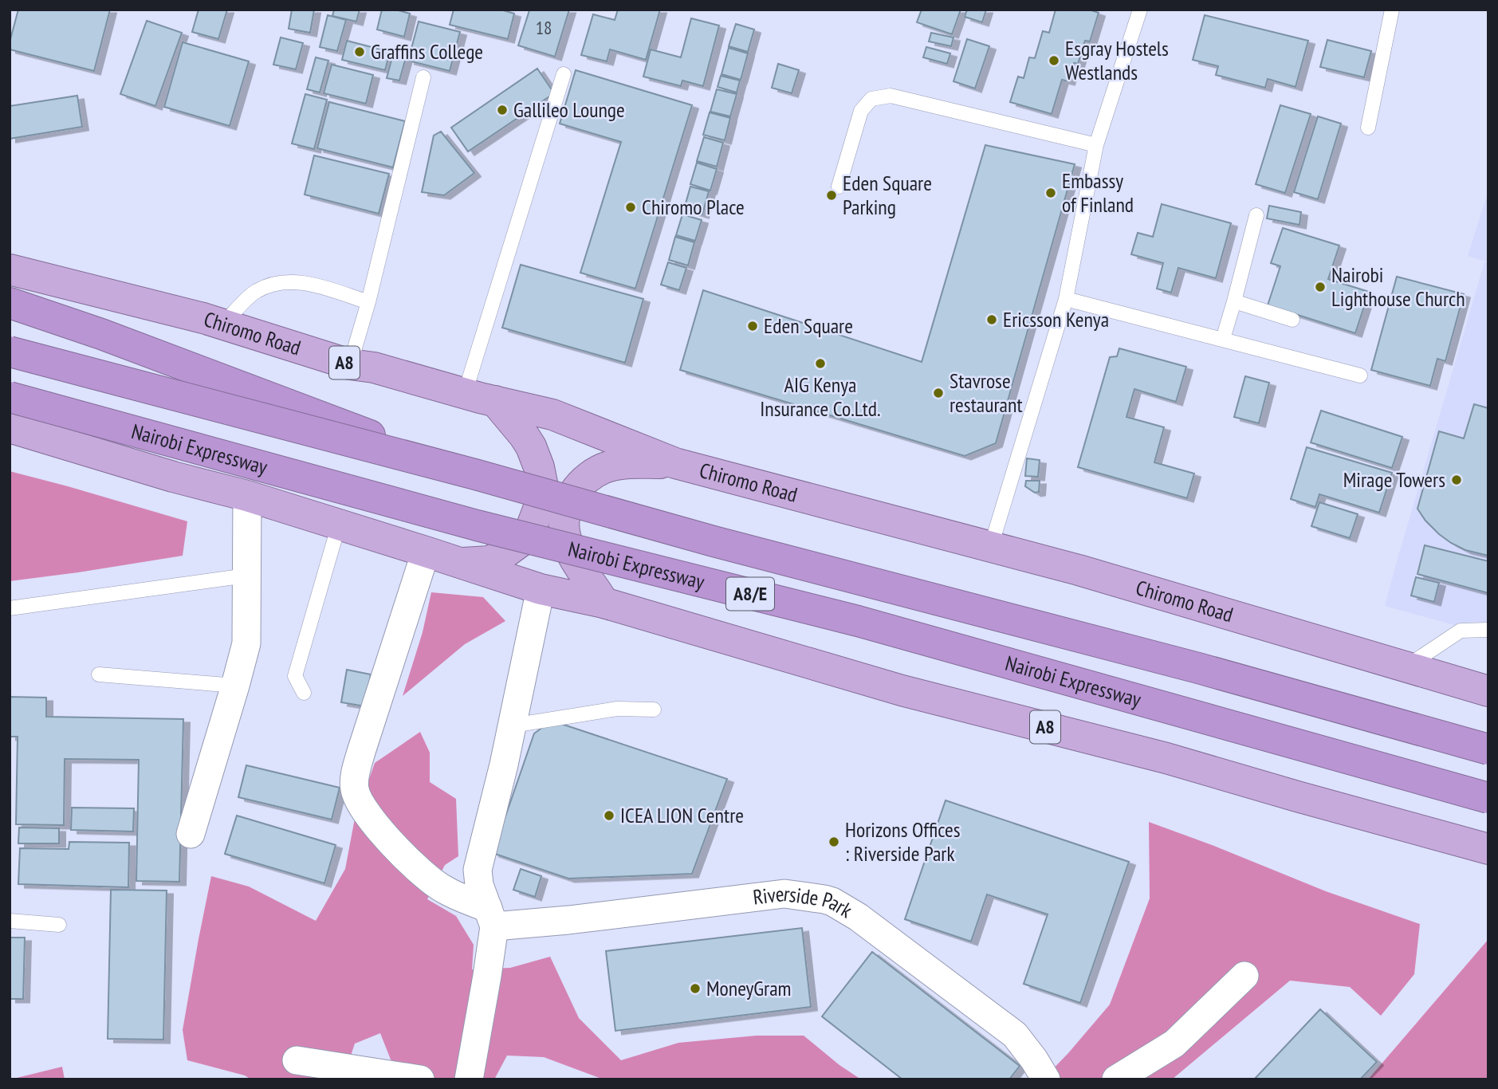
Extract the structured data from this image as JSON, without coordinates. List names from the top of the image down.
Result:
{
  "streets": {
    "highway": [
      "Chiromo Road",
      "A8",
      "Nairobi Expressway",
      "A8/E"
    ],
    "street": ["Riverside Park"]
  },
  "places": [
    "Graffins College",
    "Esgray Hostels Westlands",
    "Gallileo Lounge",
    "Embassy of Finland",
    "Eden Square Parking",
    "Chiromo Place",
    "Nairobi Lighthouse Church",
    "Ericsson Kenya",
    "Eden Square",
    "AIG Kenya Insurance Co.Ltd.",
    "Stavrose restaurant",
    "Mirage Towers",
    "ICEA LION Centre",
    "Horizons Offices : Riverside Park",
    "MoneyGram"
  ],
  "house_numbers": ["18"]
}
